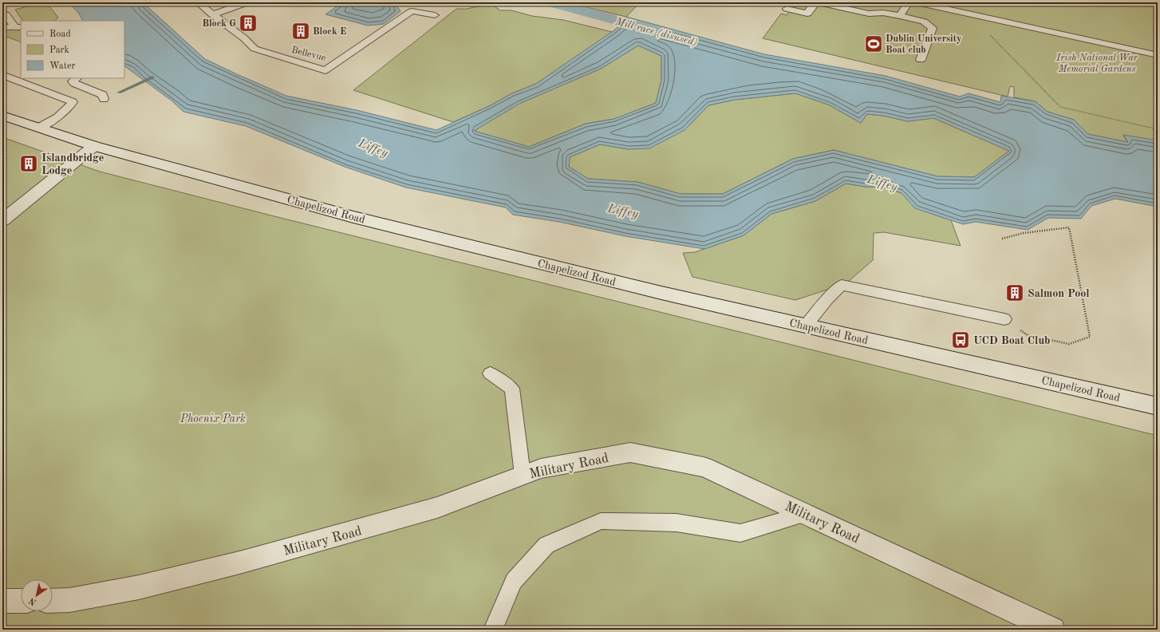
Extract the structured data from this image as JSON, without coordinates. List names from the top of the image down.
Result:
{
  "streets": {
    "main road": ["Chapelizod Road", "Military Road"],
    "lane": ["Bellevue"]
  },
  "water": ["Mill race (disused)", "Liffey"],
  "parks": ["Irish National War Memorial Gardens", "Phoenix Park"],
  "places": {
    "building": [
      "Block G",
      "Block E",
      "Islandbridge Lodge",
      "Salmon Pool"
    ],
    "sports": ["Dublin University Boat club"],
    "bus stop": ["UCD Boat Club"]
  },
  "legend": ["Road", "Park", "Water"],
  "north": "bottom left"
}
